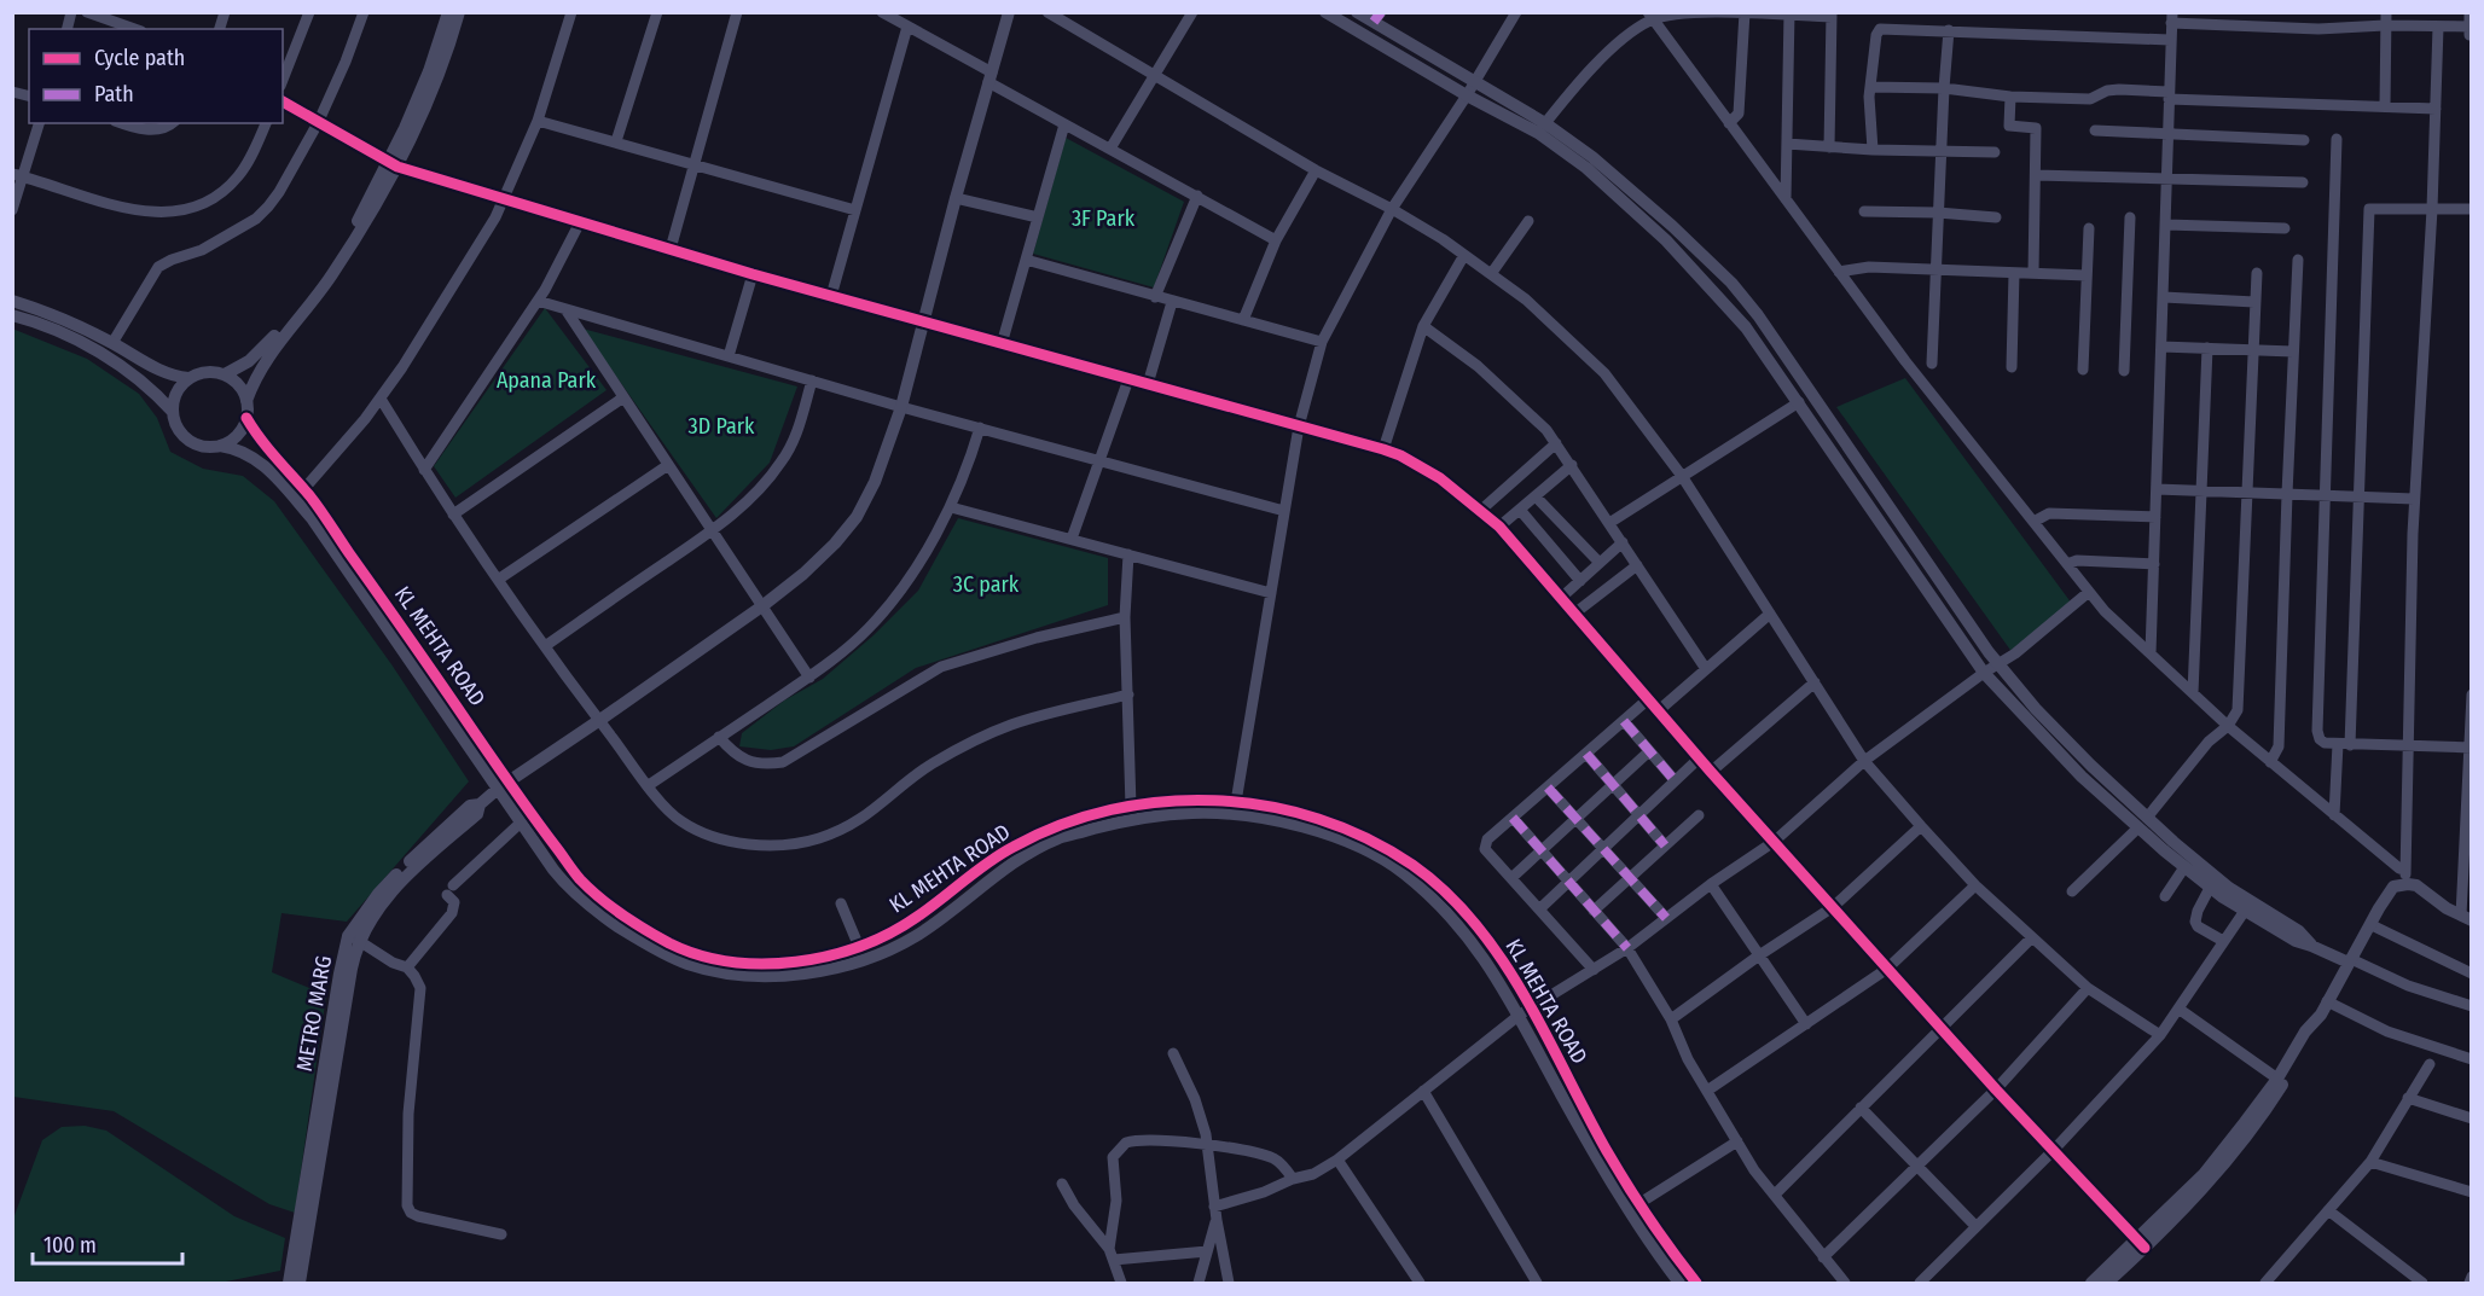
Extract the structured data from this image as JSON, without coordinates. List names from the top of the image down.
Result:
{
  "streets": {
    "street": ["KL MEHTA ROAD", "METRO MARG"]
  },
  "crossings": [
    ["KL MEHTA ROAD", "METRO MARG"]
  ],
  "parks": [
    "3F Park",
    "Apana Park",
    "3D Park",
    "3C park"
  ],
  "legend": ["Cycle path", "Path"],
  "scale_bar": "100 m"
}
